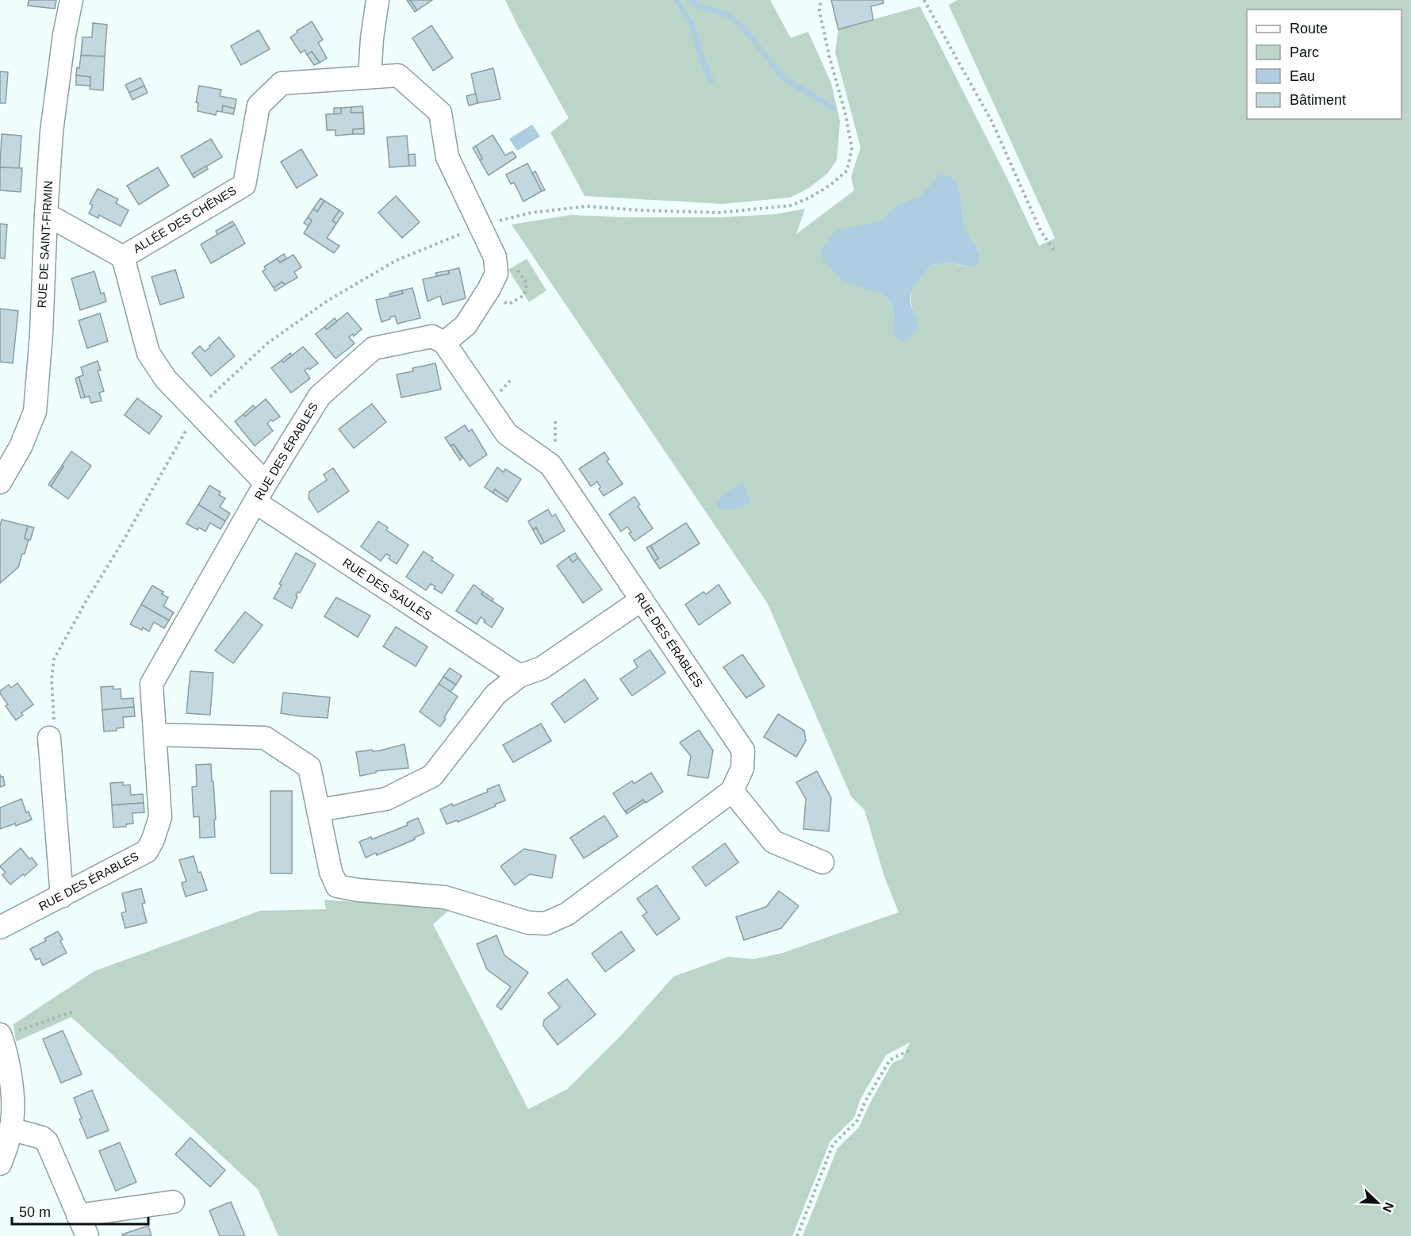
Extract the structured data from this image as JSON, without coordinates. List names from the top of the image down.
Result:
{
  "streets": {
    "street": [
      "ALLÉE DES CHÊNES",
      "RUE DE SAINT-FIRMIN",
      "RUE DES ÉRABLES",
      "RUE DES SAULES"
    ]
  },
  "crossings": [
    ["ALLÉE DES CHÊNES", "RUE DE SAINT-FIRMIN"],
    ["ALLÉE DES CHÊNES", "RUE DES ÉRABLES"],
    ["ALLÉE DES CHÊNES", "RUE DES SAULES"],
    ["RUE DES ÉRABLES", "RUE DES SAULES"]
  ],
  "legend": [
    "Route",
    "Parc",
    "Eau",
    "Bâtiment"
  ],
  "scale_bar": "50 m",
  "north": "bottom right"
}
